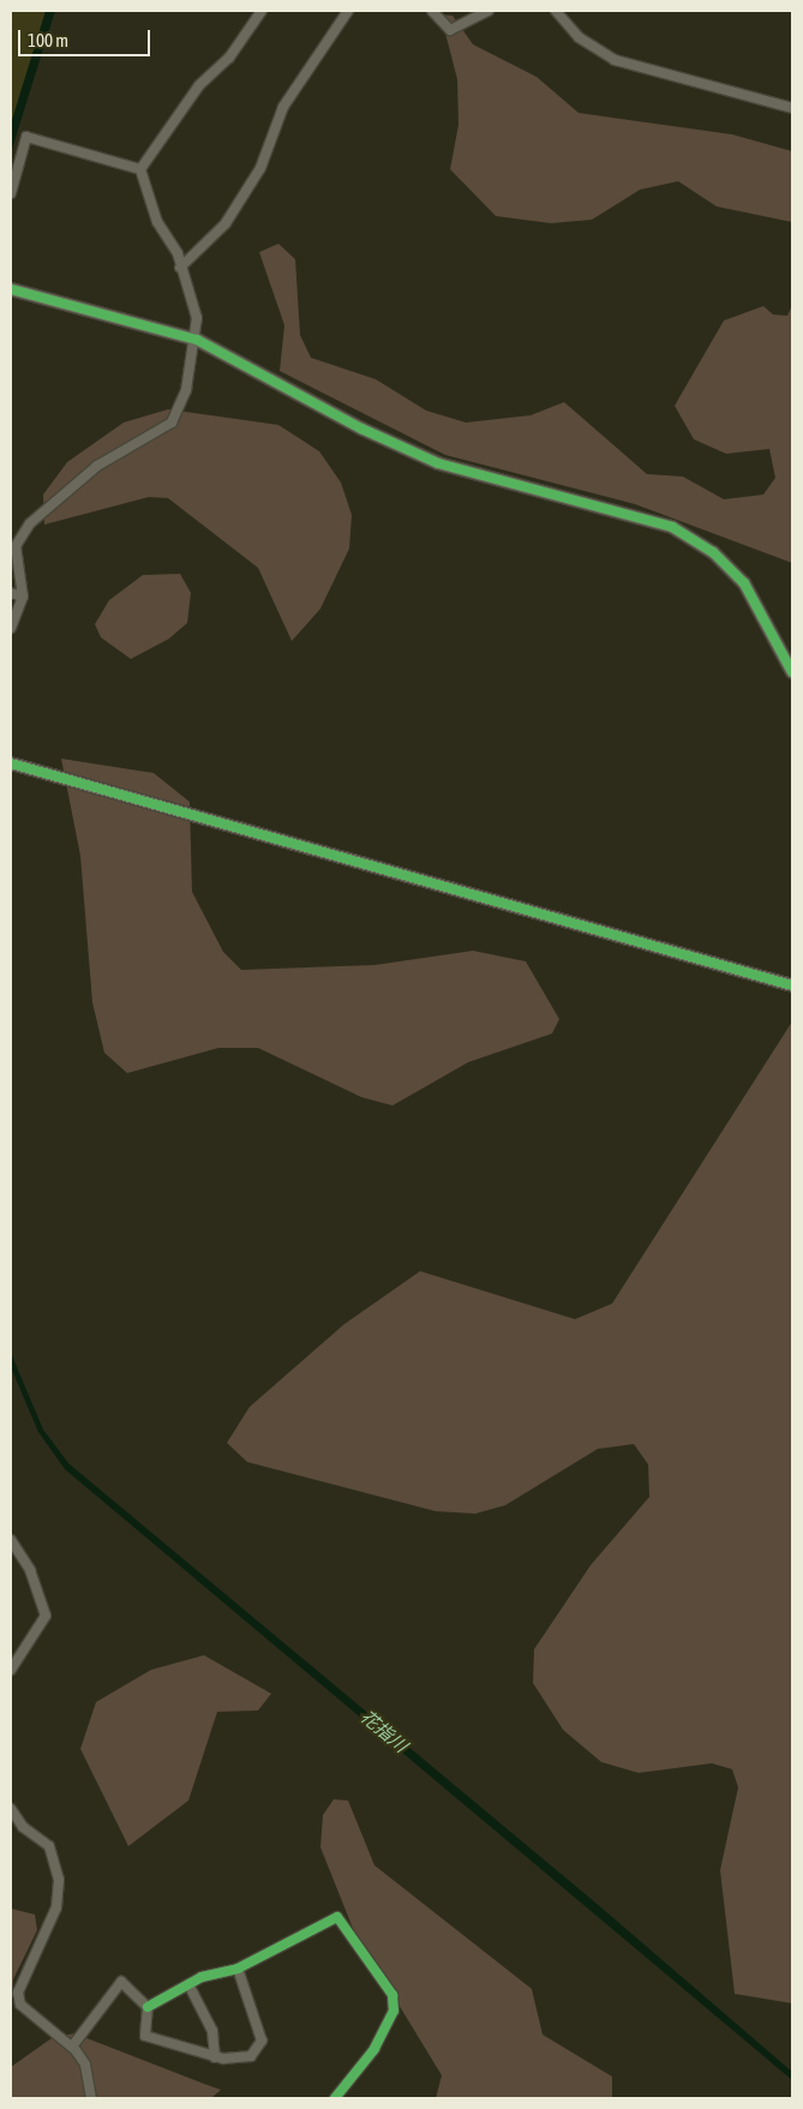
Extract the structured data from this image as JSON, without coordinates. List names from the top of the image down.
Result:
{
  "water": ["花指川"],
  "scale_bar": "100 m"
}
